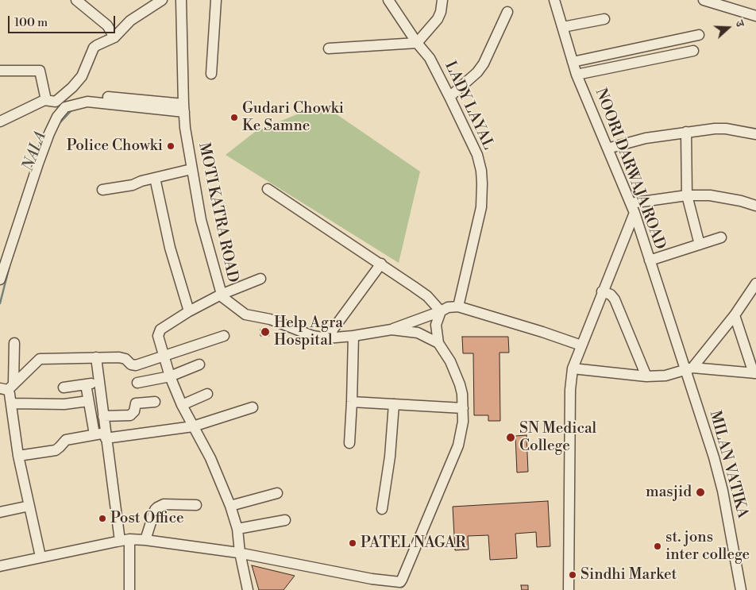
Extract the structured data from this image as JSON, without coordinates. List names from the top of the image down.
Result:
{
  "streets": {
    "street": [
      "LADY LAYAL",
      "NOORI DARWAJA ROAD",
      "MOTI KATRA ROAD",
      "MILAN VATIKA"
    ]
  },
  "crossings": [
    ["NOORI DARWAJA ROAD", "MILAN VATIKA"]
  ],
  "water": ["NALA"],
  "places": [
    "Gudari Chowki Ke Samne",
    "Police Chowki",
    "Help Agra Hospital",
    "SN Medical College",
    "masjid",
    "Post Office",
    "PATEL NAGAR",
    "st. jons inter college",
    "Sindhi Market"
  ],
  "scale_bar": "100 m",
  "north": "right"
}
